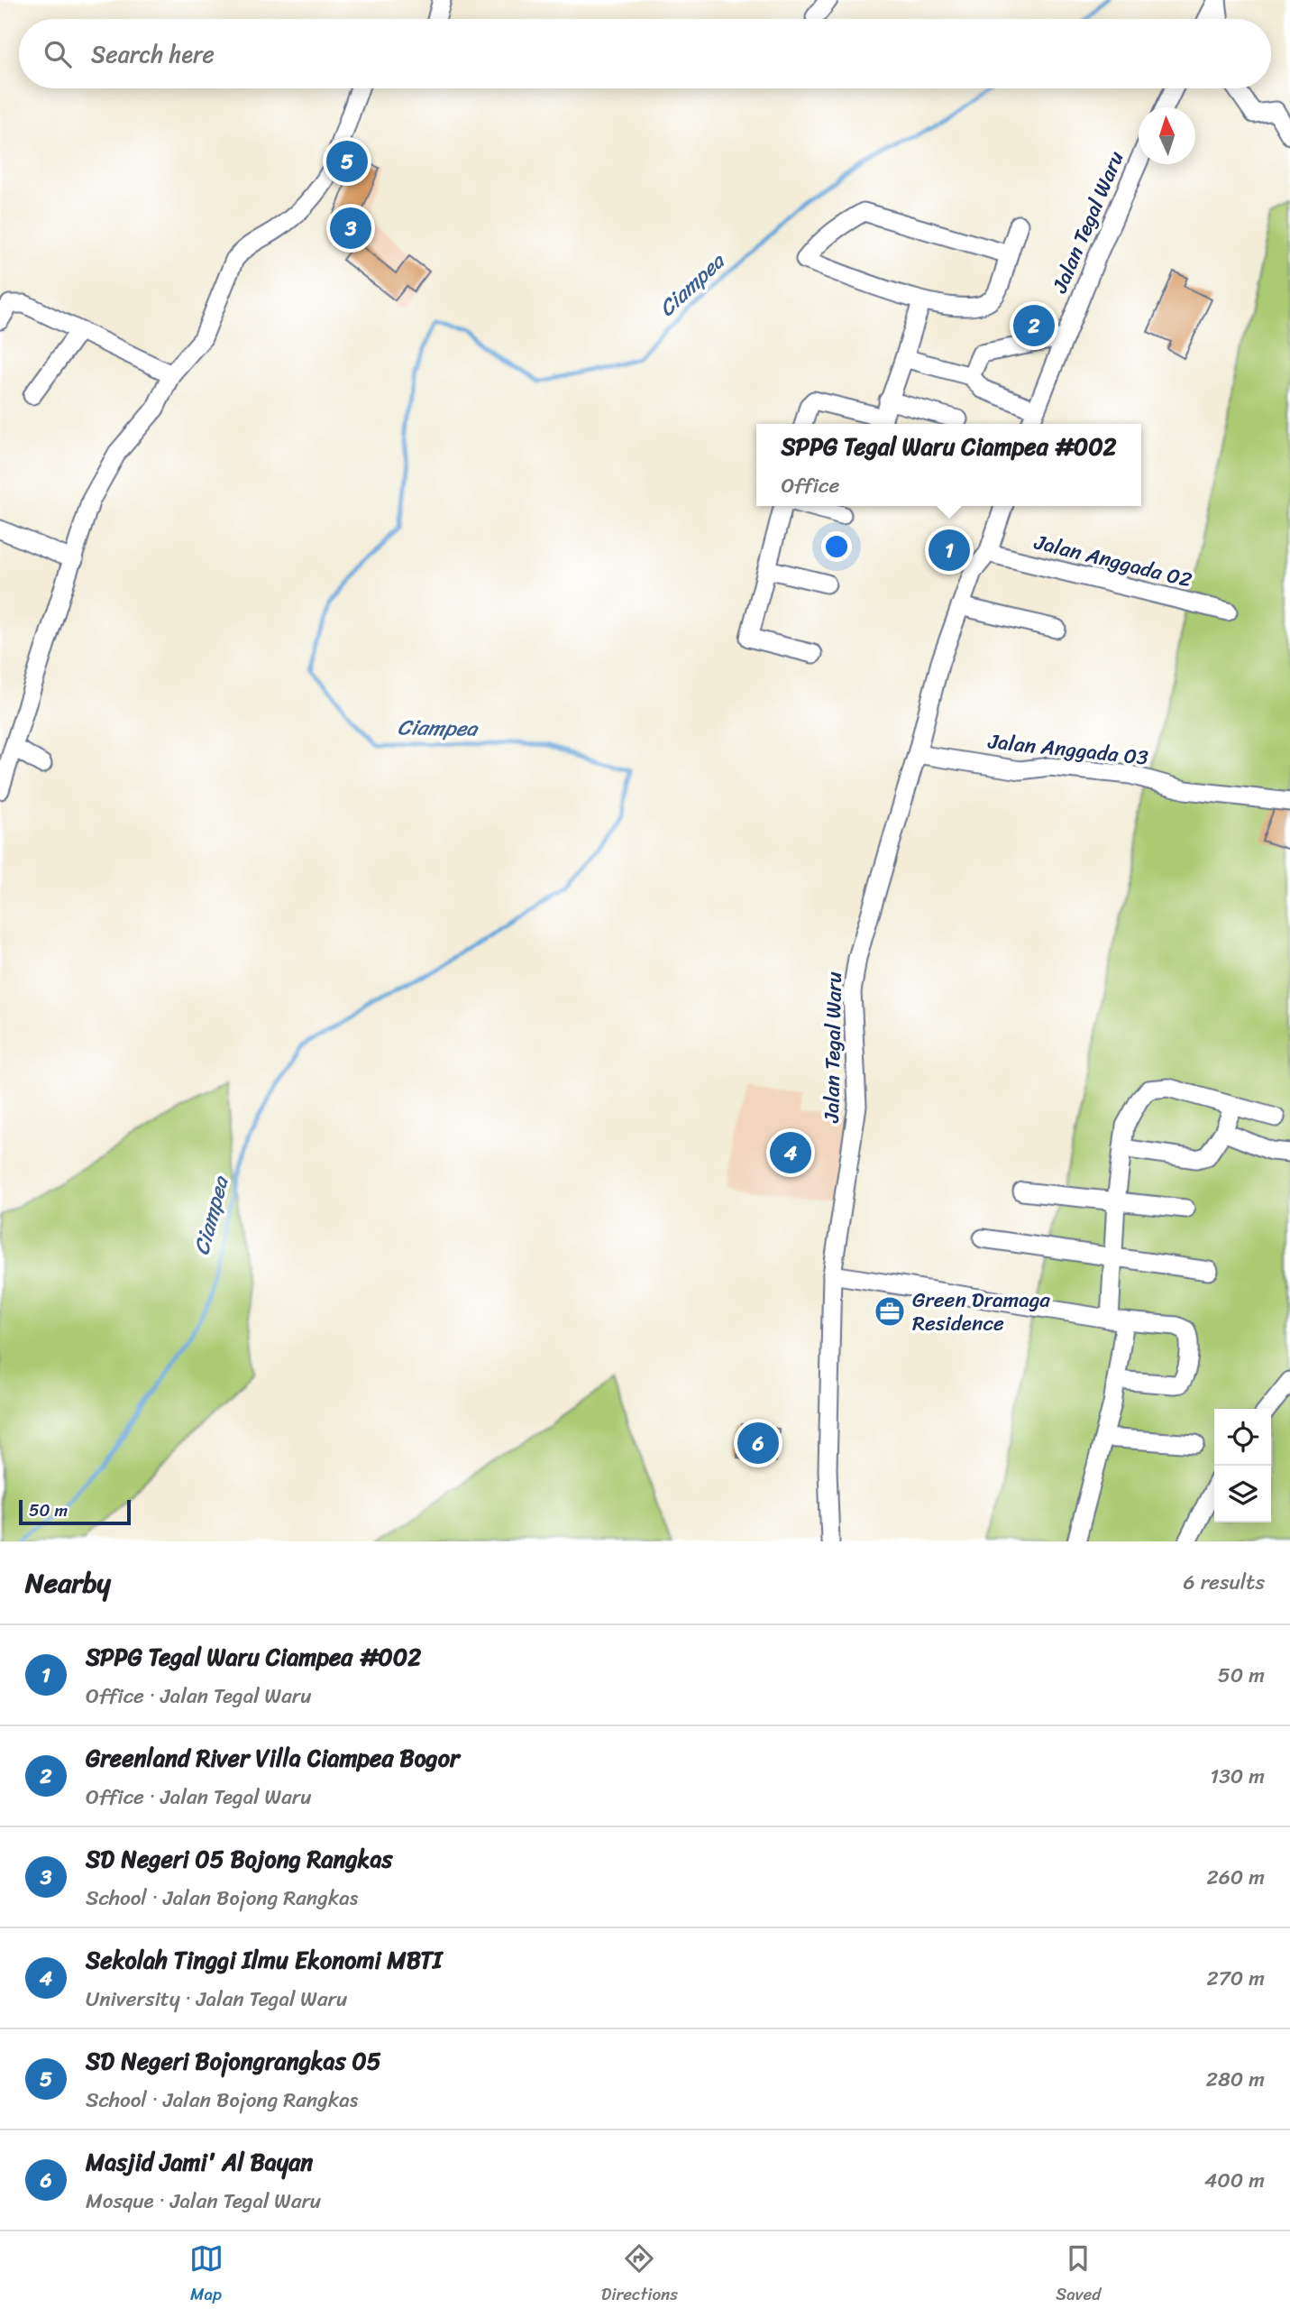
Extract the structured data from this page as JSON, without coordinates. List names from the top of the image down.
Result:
{
  "streets": {
    "street": ["Jalan Tegal Waru", "Jalan Anggada 02", "Jalan Anggada 03"]
  },
  "crossings": [
    ["Jalan Tegal Waru", "Jalan Anggada 02"],
    ["Jalan Tegal Waru", "Jalan Anggada 03"]
  ],
  "water": ["Ciampea"],
  "places": {
    "office": ["Green Dramaga Residence"]
  },
  "scale_bar": "50 m",
  "north": "top",
  "page": {
    "search": "Search here",
    "pins": [
      "5",
      "3",
      "2",
      "1",
      "4",
      "6"
    ],
    "popup": ["SPPG Tegal Waru Ciampea #002", "Office"],
    "scale": "50 m",
    "heading": ["Nearby", "6 results"],
    "list": [
      {
        "mark": "1",
        "name": "SPPG Tegal Waru Ciampea #002",
        "note": "Office · Jalan Tegal Waru",
        "value": "50 m"
      },
      {
        "mark": "2",
        "name": "Greenland River Villa Ciampea Bogor",
        "note": "Office · Jalan Tegal Waru",
        "value": "130 m"
      },
      {
        "mark": "3",
        "name": "SD Negeri 05 Bojong Rangkas",
        "note": "School · Jalan Bojong Rangkas",
        "value": "260 m"
      },
      {
        "mark": "4",
        "name": "Sekolah Tinggi Ilmu Ekonomi MBTI",
        "note": "University · Jalan Tegal Waru",
        "value": "270 m"
      },
      {
        "mark": "5",
        "name": "SD Negeri Bojongrangkas 05",
        "note": "School · Jalan Bojong Rangkas",
        "value": "280 m"
      },
      {
        "mark": "6",
        "name": "Masjid Jami' Al Bayan",
        "note": "Mosque · Jalan Tegal Waru",
        "value": "400 m"
      }
    ],
    "nav": ["Map", "Directions", "Saved"]
  }
}
